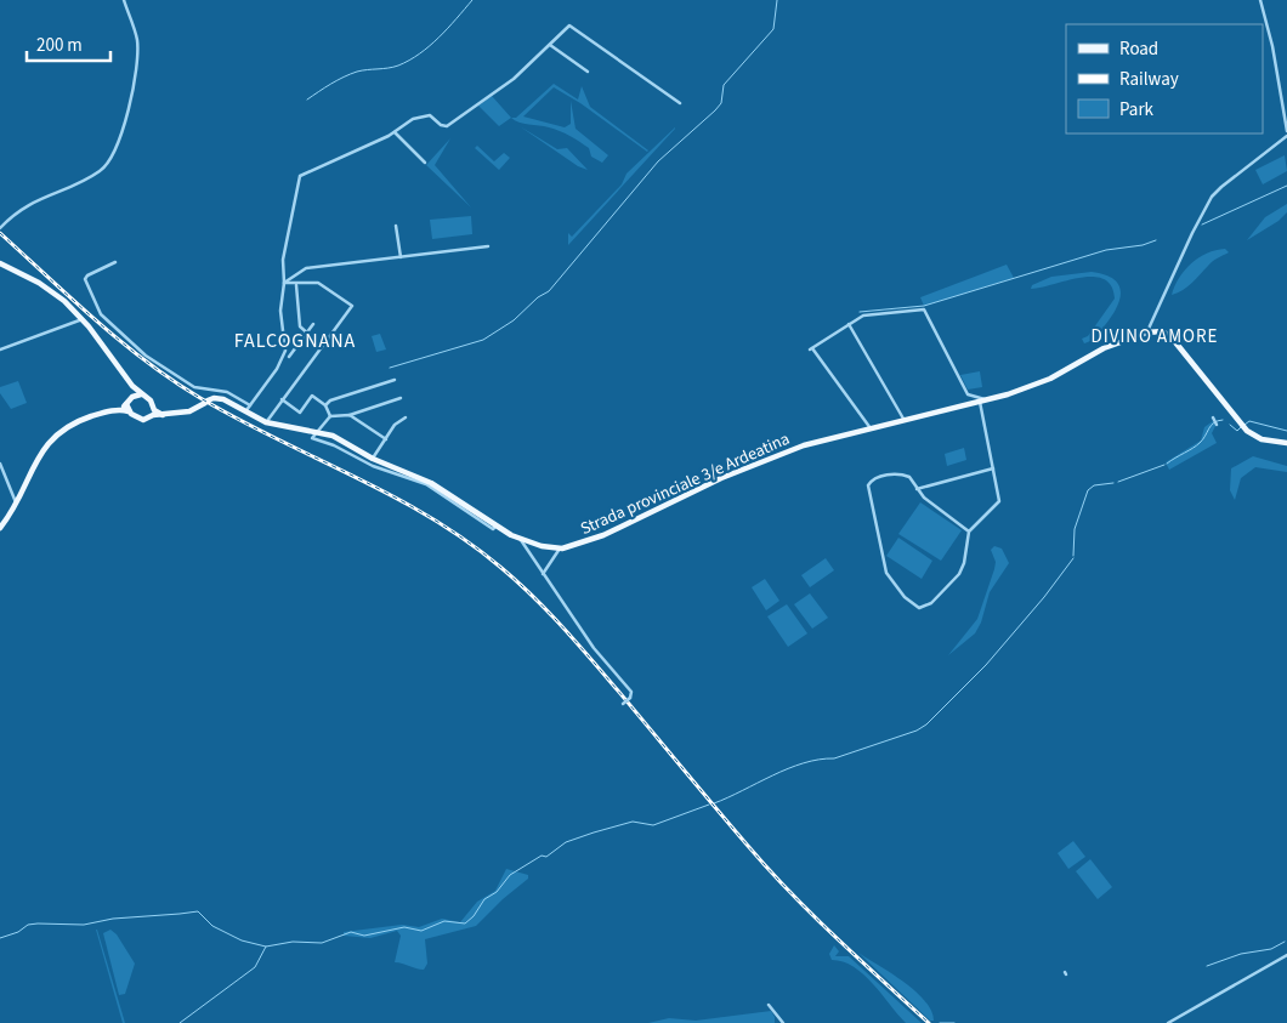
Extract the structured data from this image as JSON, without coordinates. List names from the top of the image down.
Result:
{
  "streets": {
    "main road": ["Strada provinciale 3/e Ardeatina"]
  },
  "districts": ["DIVINO AMORE", "FALCOGNANA"],
  "legend": ["Road", "Railway", "Park"],
  "scale_bar": "200 m"
}
